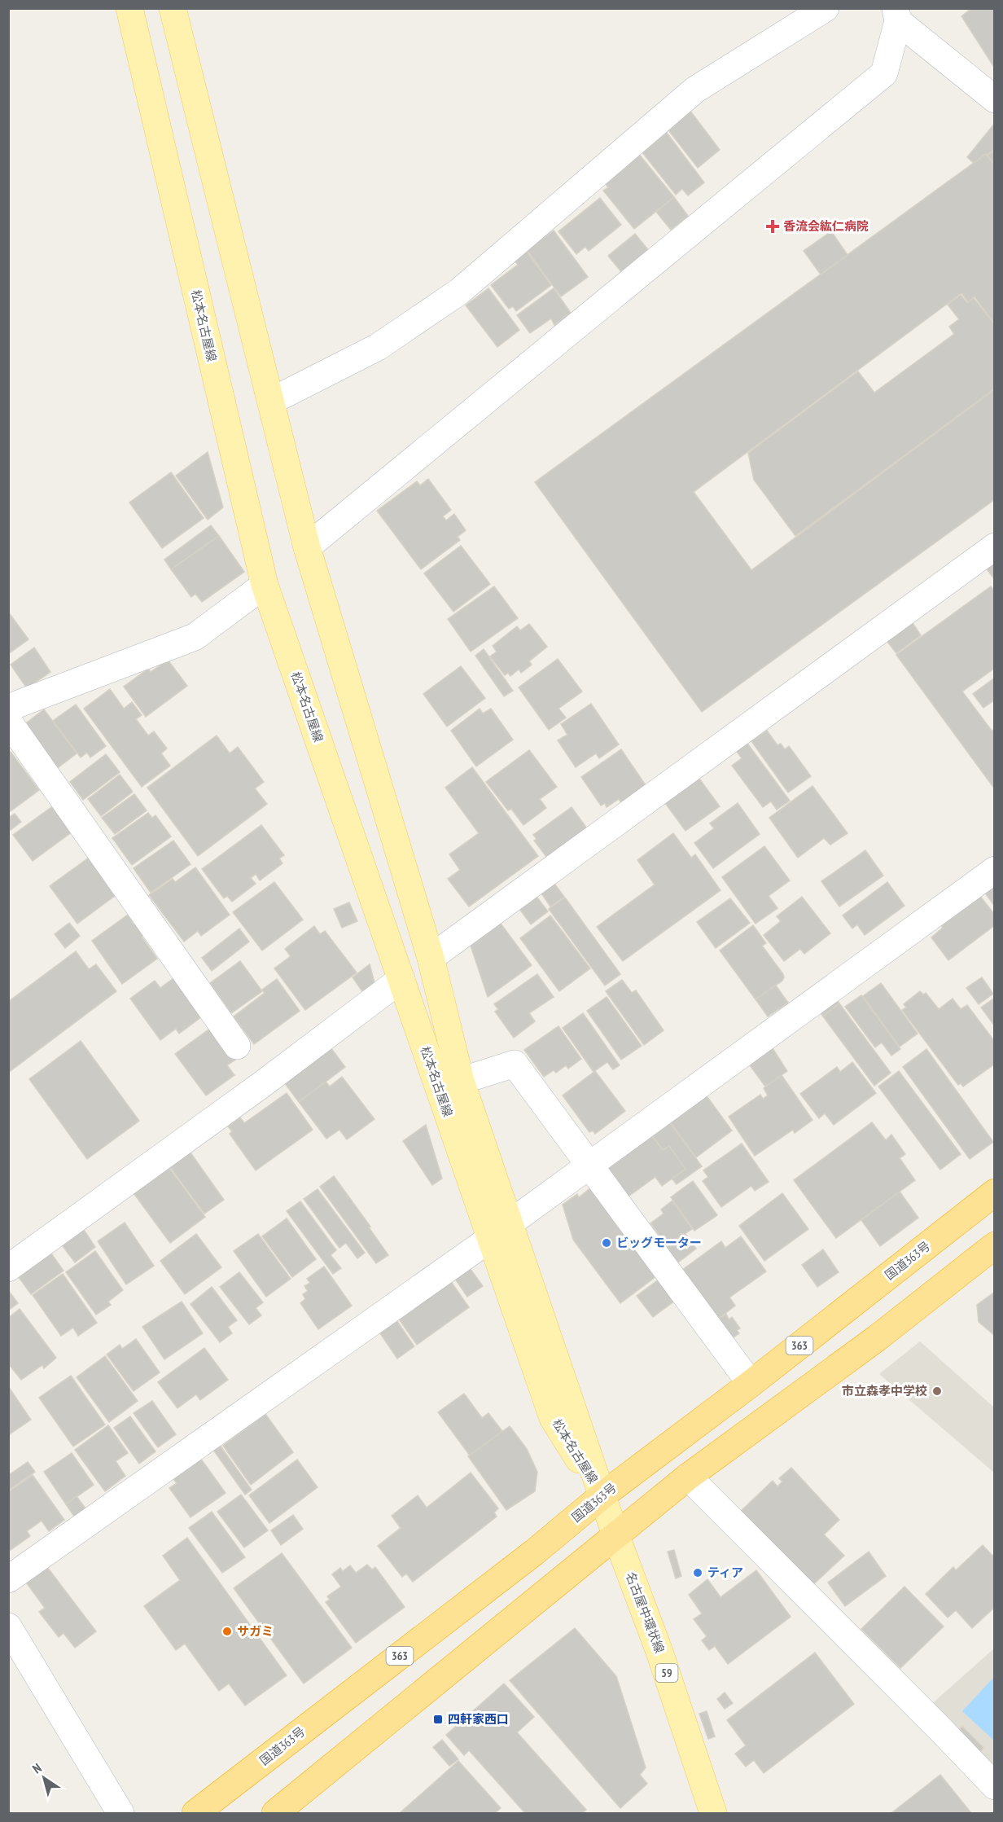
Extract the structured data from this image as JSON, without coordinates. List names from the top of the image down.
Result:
{
  "streets": {
    "highway": ["国道363号", "363"],
    "main road": ["松本名古屋線", "名古屋中環状線", "59"]
  },
  "crossings": [
    ["松本名古屋線", "国道363号"],
    ["松本名古屋線", "名古屋中環状線"],
    ["国道363号", "名古屋中環状線"]
  ],
  "places": {
    "health": ["香流会紘仁病院"],
    "other": [
      "ビッグモーター",
      "市立森孝中学校",
      "ティア",
      "サガミ"
    ],
    "transit": ["四軒家西口"]
  },
  "north": "top left"
}
